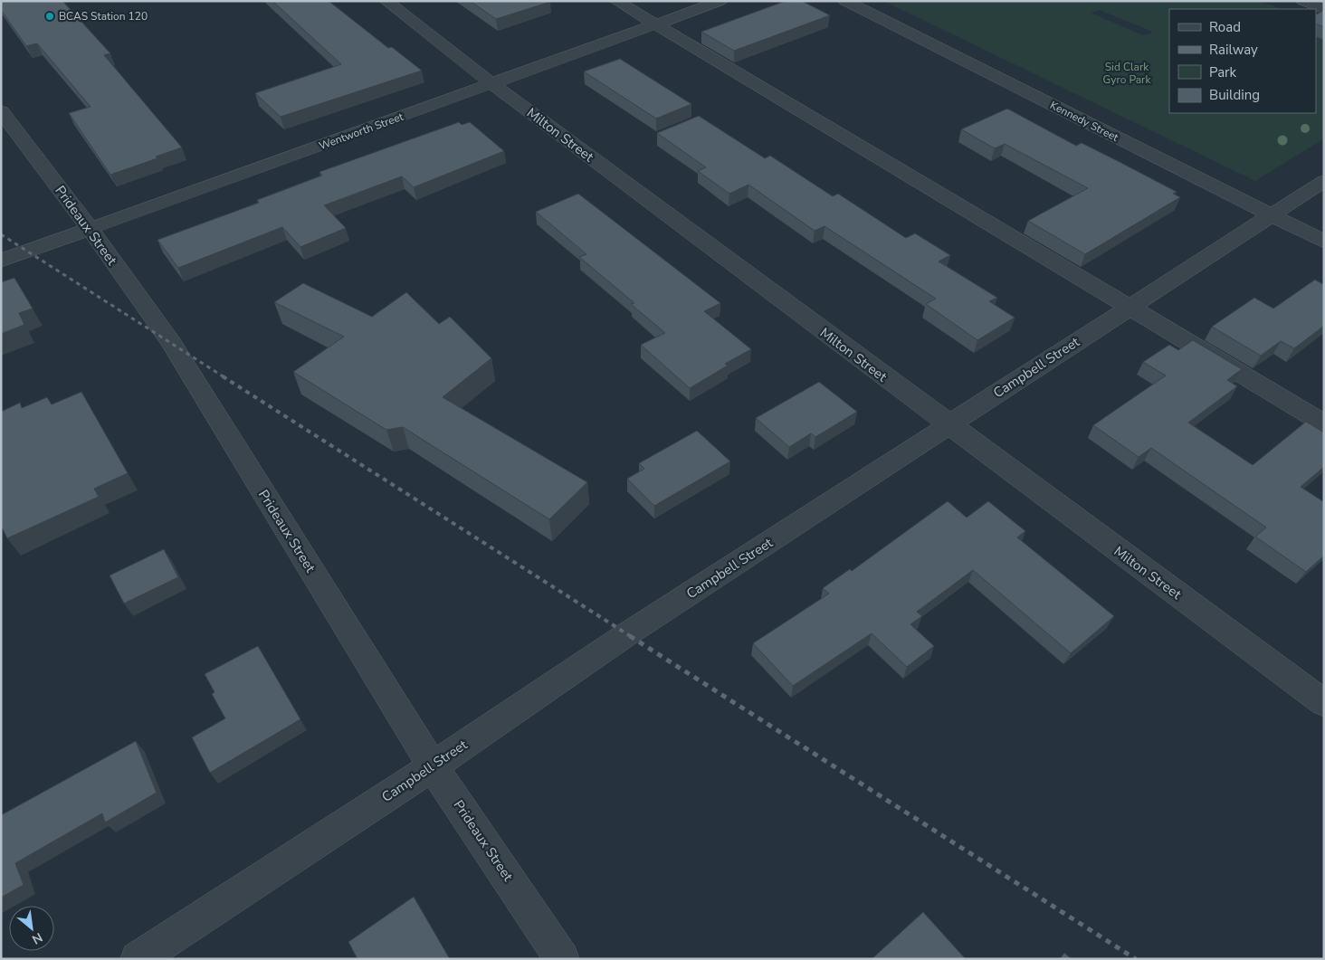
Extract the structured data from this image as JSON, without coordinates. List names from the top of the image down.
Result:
{
  "streets": {
    "street": [
      "Kennedy Street",
      "Wentworth Street",
      "Milton Street",
      "Prideaux Street",
      "Campbell Street"
    ]
  },
  "crossings": [
    ["Kennedy Street", "Campbell Street"],
    ["Wentworth Street", "Milton Street"],
    ["Wentworth Street", "Prideaux Street"],
    ["Milton Street", "Campbell Street"],
    ["Prideaux Street", "Campbell Street"]
  ],
  "parks": ["Sid Clark Gyro Park"],
  "places": ["BCAS Station 120"],
  "legend": [
    "Road",
    "Railway",
    "Park",
    "Building"
  ],
  "north": "bottom right"
}
